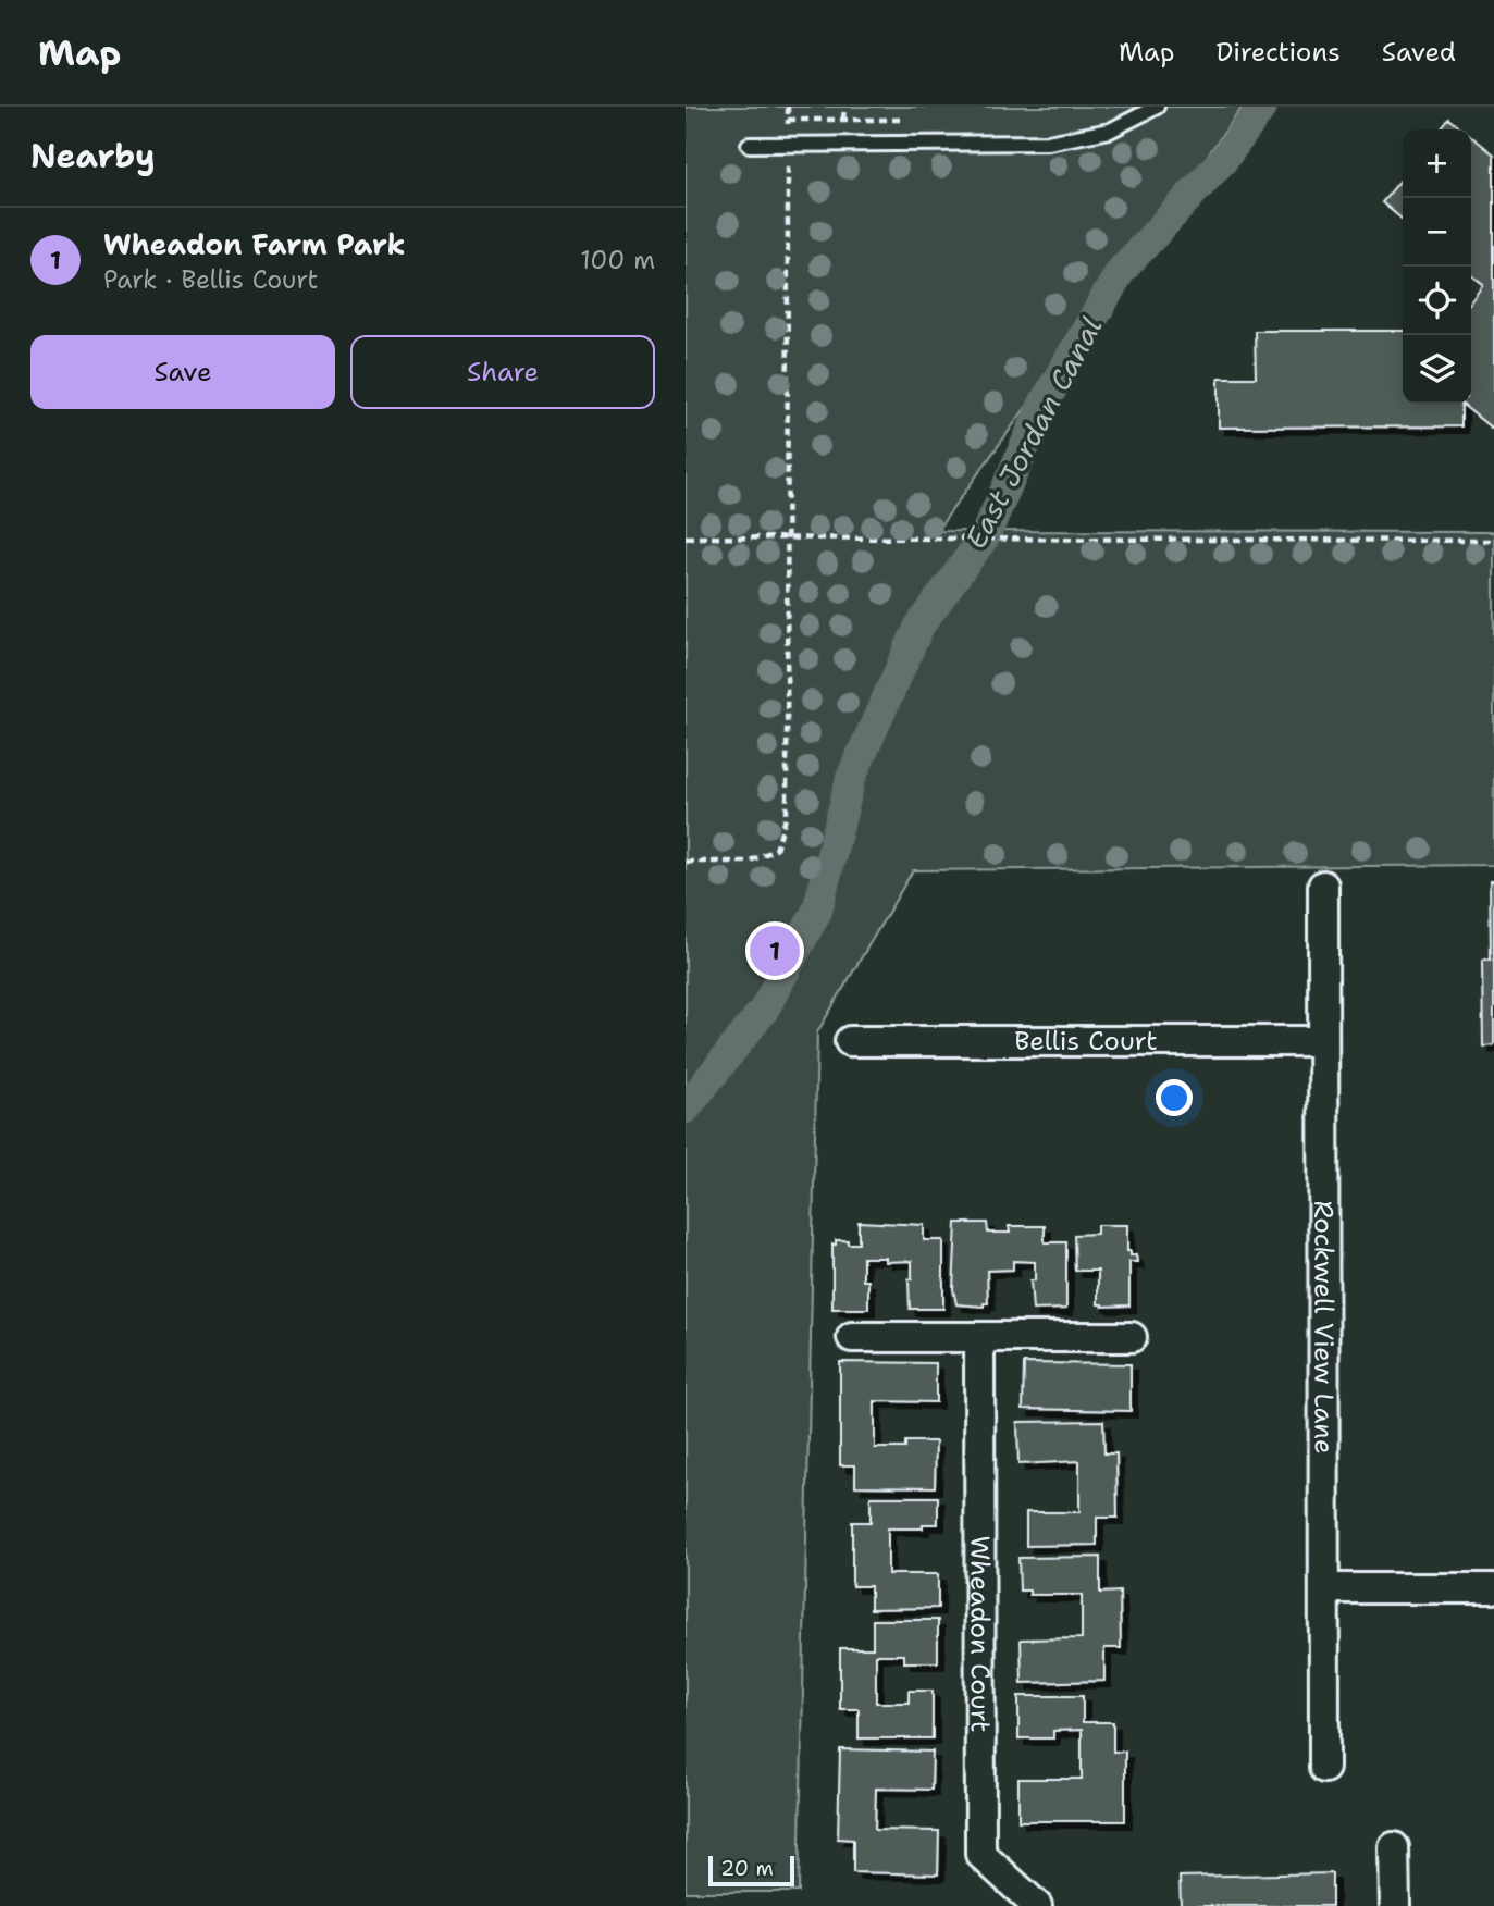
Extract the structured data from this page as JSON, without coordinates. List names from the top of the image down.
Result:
{
  "streets": {
    "street": ["Bellis Court", "Rockwell View Lane", "Wheadon Court"]
  },
  "crossings": [
    ["Bellis Court", "Rockwell View Lane"]
  ],
  "water": ["East Jordan Canal"],
  "scale_bar": "20 m",
  "page": {
    "header": "Map",
    "nav": ["Map", "Directions", "Saved"],
    "heading": "Nearby",
    "map_buttons": ["+", "−"],
    "list": [
      {
        "mark": "1",
        "name": "Wheadon Farm Park",
        "note": "Park · Bellis Court",
        "value": "100 m"
      }
    ],
    "buttons": ["Save", "Share"],
    "pins": "1",
    "scale": "20 m"
  }
}
